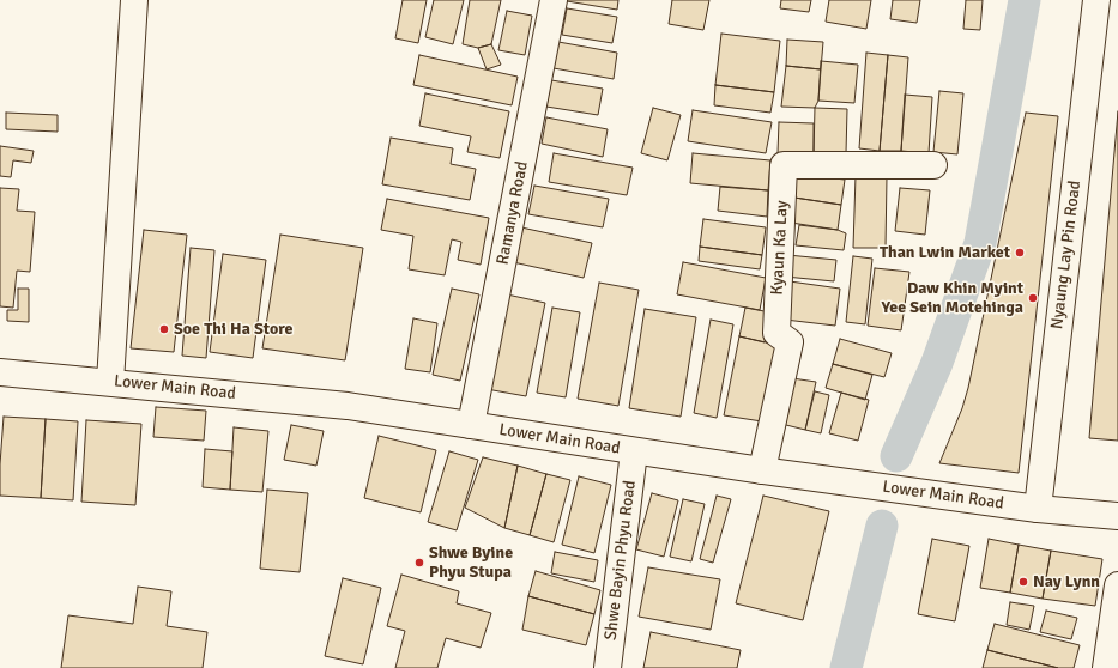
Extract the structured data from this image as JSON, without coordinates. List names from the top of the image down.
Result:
{
  "streets": {
    "street": [
      "Ramanya Road",
      "Kyaun Ka Lay",
      "Nyaung Lay Pin Road",
      "Lower Main Road",
      "Shwe Bayin Phyu Road"
    ]
  },
  "crossings": [
    ["Ramanya Road", "Lower Main Road"],
    ["Kyaun Ka Lay", "Lower Main Road"],
    ["Nyaung Lay Pin Road", "Lower Main Road"],
    ["Lower Main Road", "Shwe Bayin Phyu Road"]
  ],
  "places": [
    "Than Lwin Market",
    "Daw Khin Myint Yee Sein Motehinga",
    "Soe Thi Ha Store",
    "Shwe Byine Phyu Stupa",
    "Nay Lynn"
  ]
}
